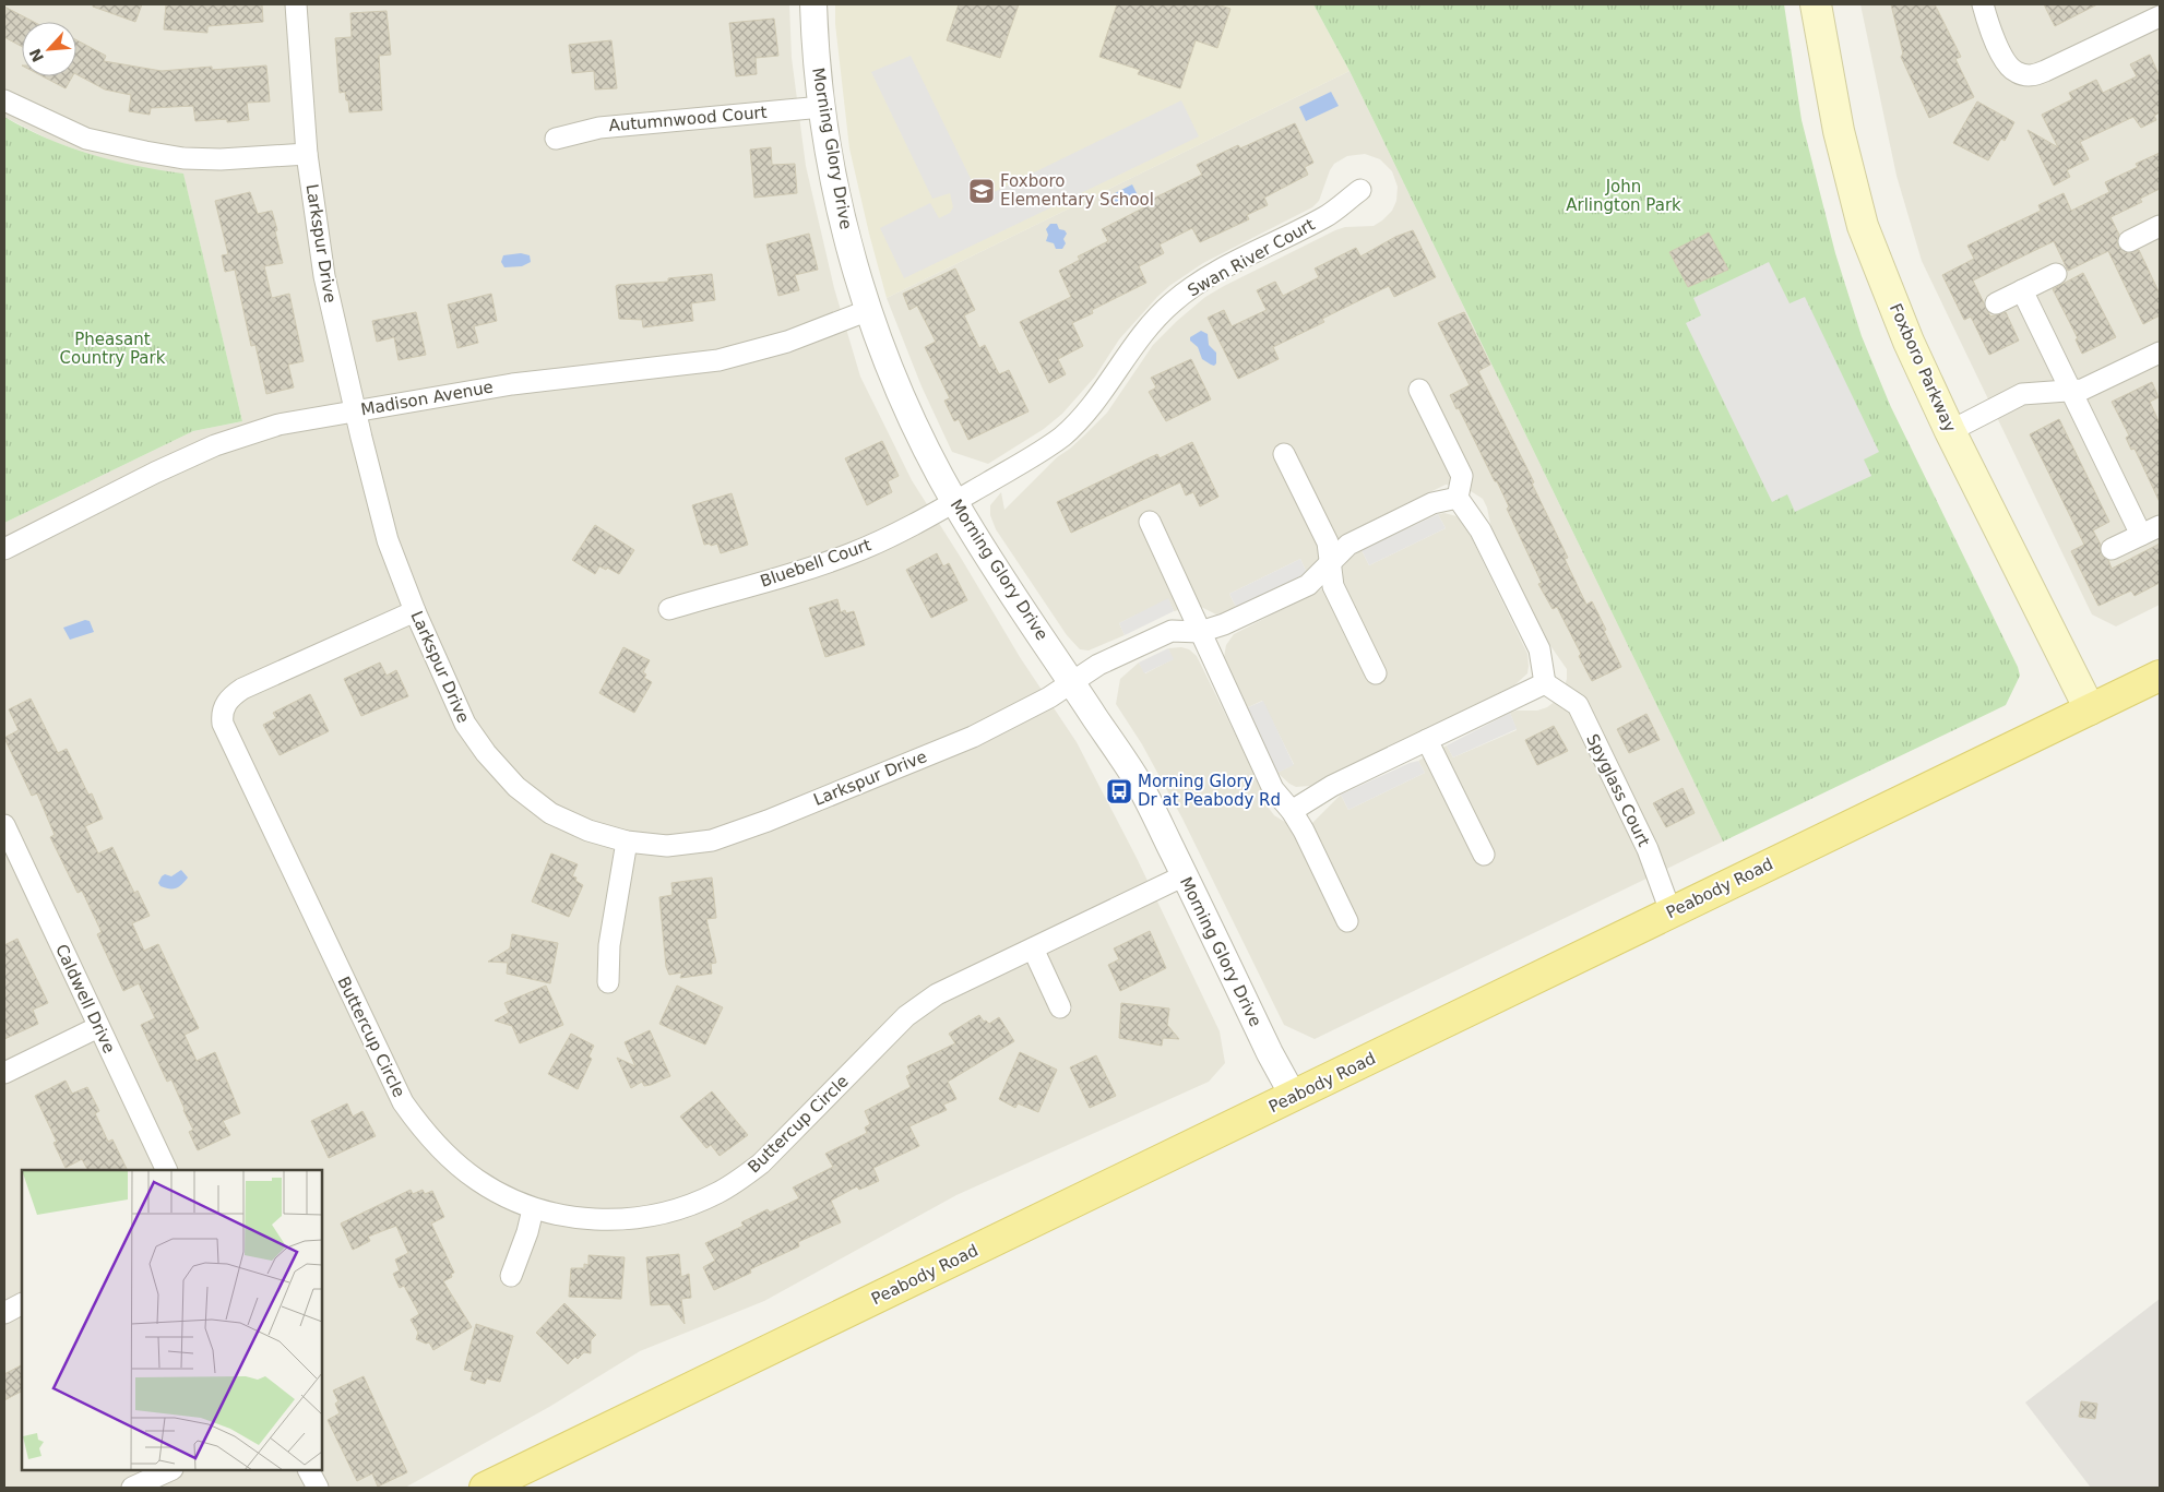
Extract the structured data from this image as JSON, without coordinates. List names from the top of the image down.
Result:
{
  "streets": {
    "main road": ["Foxboro Parkway", "Peabody Road"],
    "street": [
      "Autumnwood Court",
      "Morning Glory Drive",
      "Larkspur Drive",
      "Swan River Court",
      "Madison Avenue",
      "Bluebell Court",
      "Spyglass Court",
      "Caldwell Drive",
      "Buttercup Circle"
    ]
  },
  "crossings": [
    ["Autumnwood Court", "Morning Glory Drive"],
    ["Morning Glory Drive", "Larkspur Drive"],
    ["Morning Glory Drive", "Swan River Court"],
    ["Morning Glory Drive", "Madison Avenue"],
    ["Morning Glory Drive", "Bluebell Court"],
    ["Morning Glory Drive", "Peabody Road"],
    ["Morning Glory Drive", "Buttercup Circle"],
    ["Larkspur Drive", "Madison Avenue"],
    ["Larkspur Drive", "Buttercup Circle"],
    ["Swan River Court", "Bluebell Court"],
    ["Foxboro Parkway", "Peabody Road"],
    ["Spyglass Court", "Peabody Road"]
  ],
  "parks": ["John Arlington Park", "Pheasant Country Park"],
  "places": {
    "school or university": ["Foxboro Elementary School"],
    "bus stop": ["Morning Glory Dr at Peabody Rd"]
  },
  "north": "bottom left"
}
